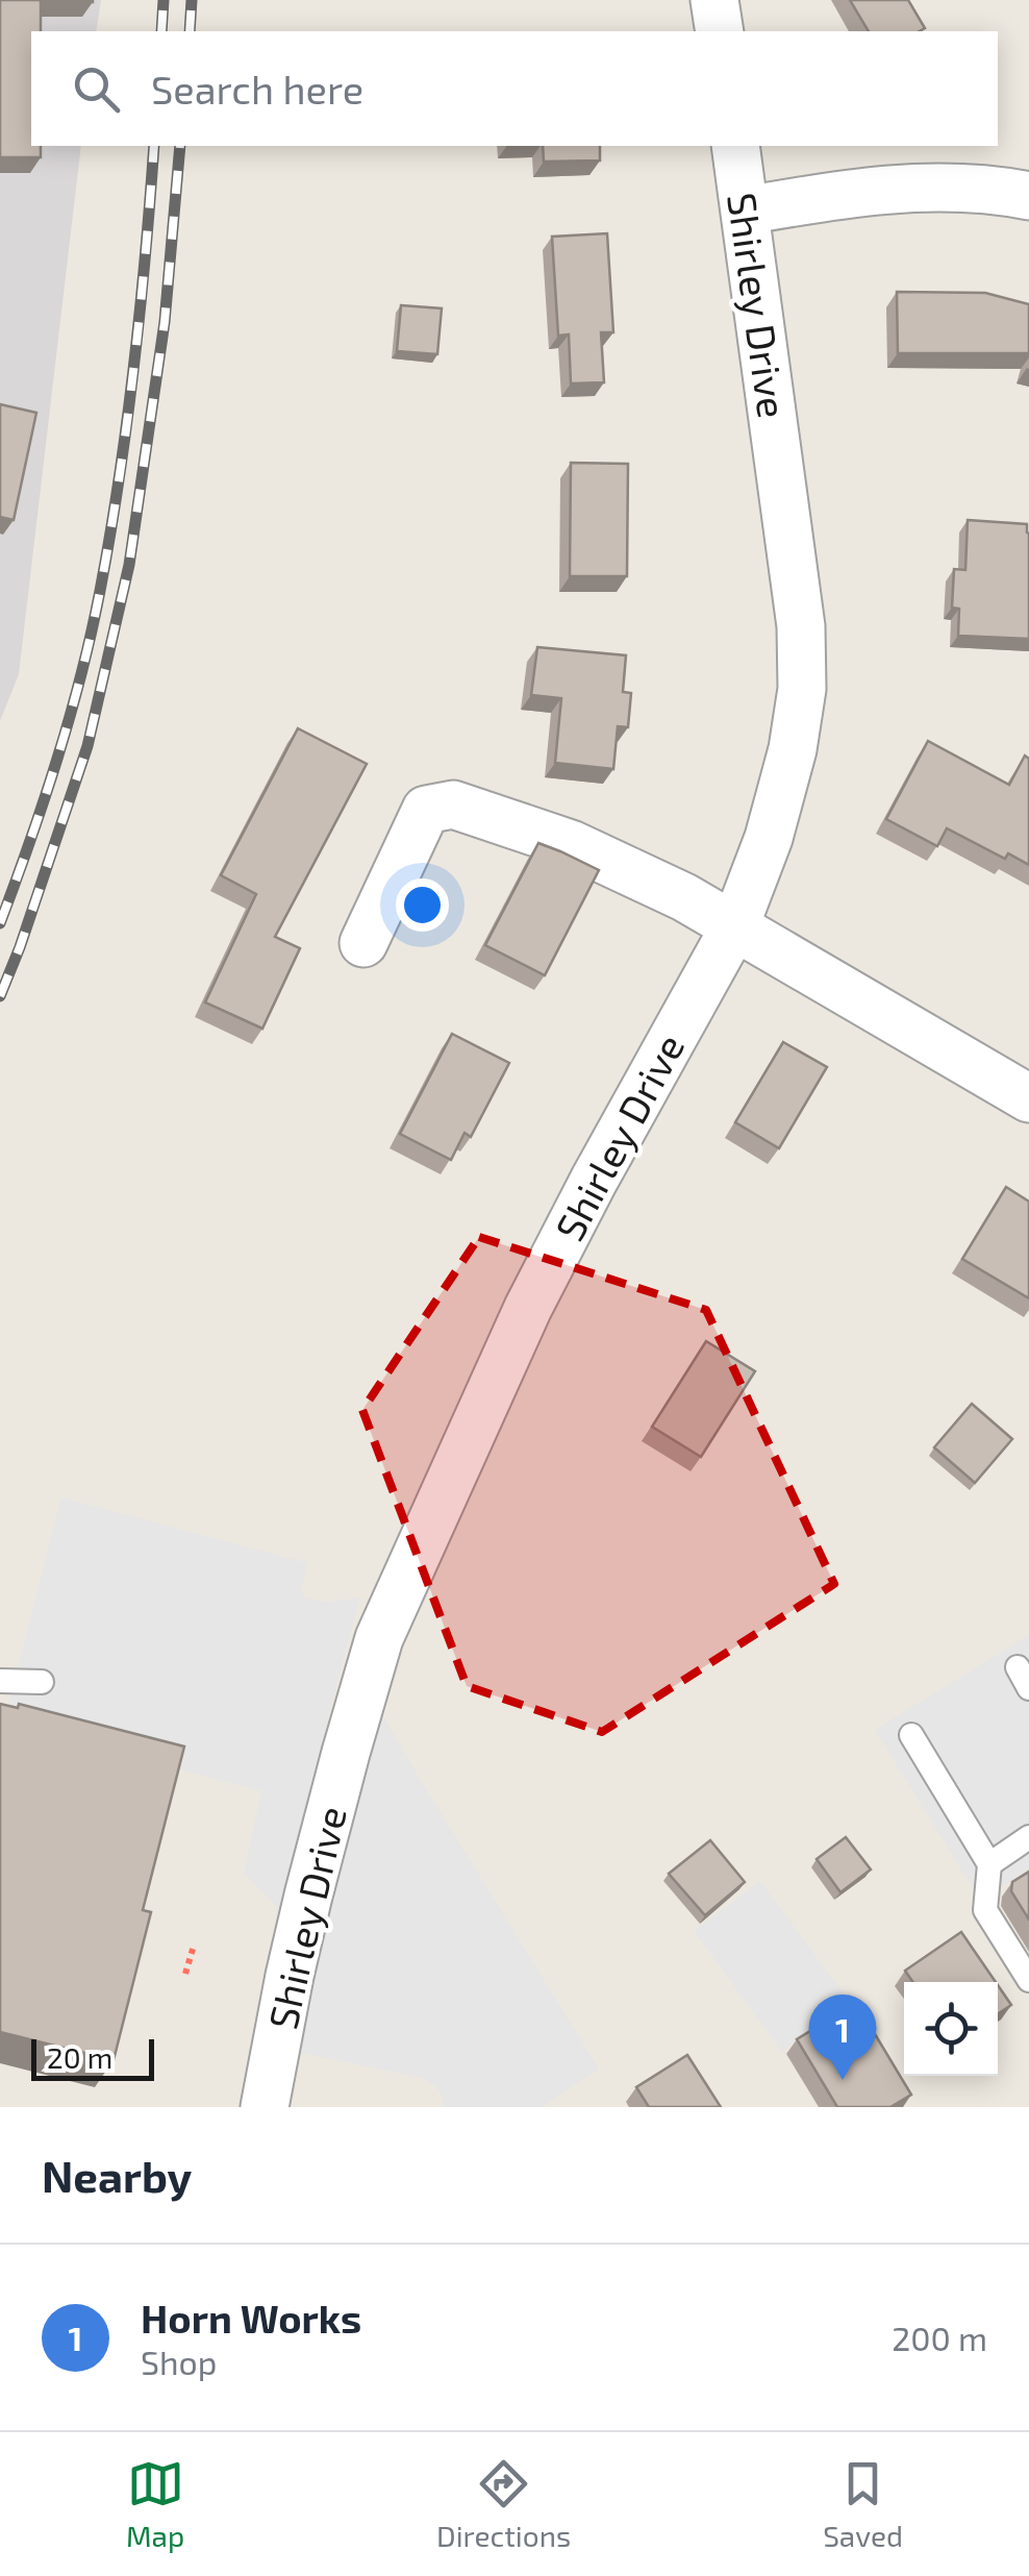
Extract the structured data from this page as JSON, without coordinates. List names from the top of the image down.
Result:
{
  "streets": {
    "street": ["Shirley Drive"]
  },
  "scale_bar": "20 m",
  "page": {
    "search": "Search here",
    "pins": "1",
    "scale": "20 m",
    "heading": "Nearby",
    "list": [
      {
        "mark": "1",
        "name": "Horn Works",
        "note": "Shop",
        "value": "200 m"
      }
    ],
    "nav": ["Map", "Directions", "Saved"]
  }
}
